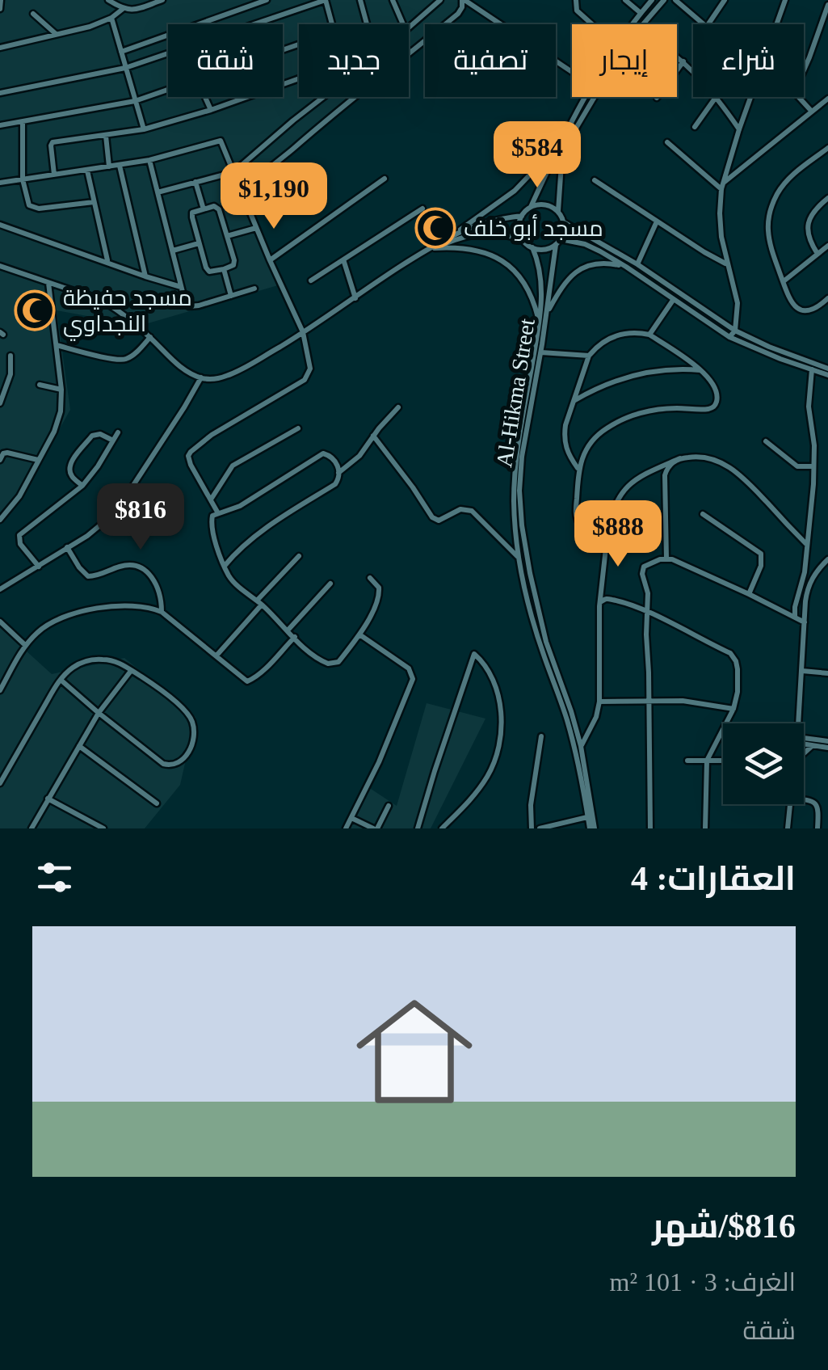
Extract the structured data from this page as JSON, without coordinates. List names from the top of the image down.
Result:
{
  "streets": {
    "street": ["Al-Hikma Street"]
  },
  "places": {
    "mosque": ["مسجد أبو خلف", "مسجد حفيظة النجداوي"]
  },
  "page": {
    "chip": [
      "شراء",
      "إيجار",
      "تصفية",
      "جديد",
      "شقة"
    ],
    "price": [
      "$584",
      "$1,190",
      "$816",
      "$888"
    ],
    "heading": "العقارات: 4",
    "list": [
      {
        "name": "$816/شهر",
        "note": "الغرف: 3 · 101 m² · شقة"
      }
    ]
  }
}
